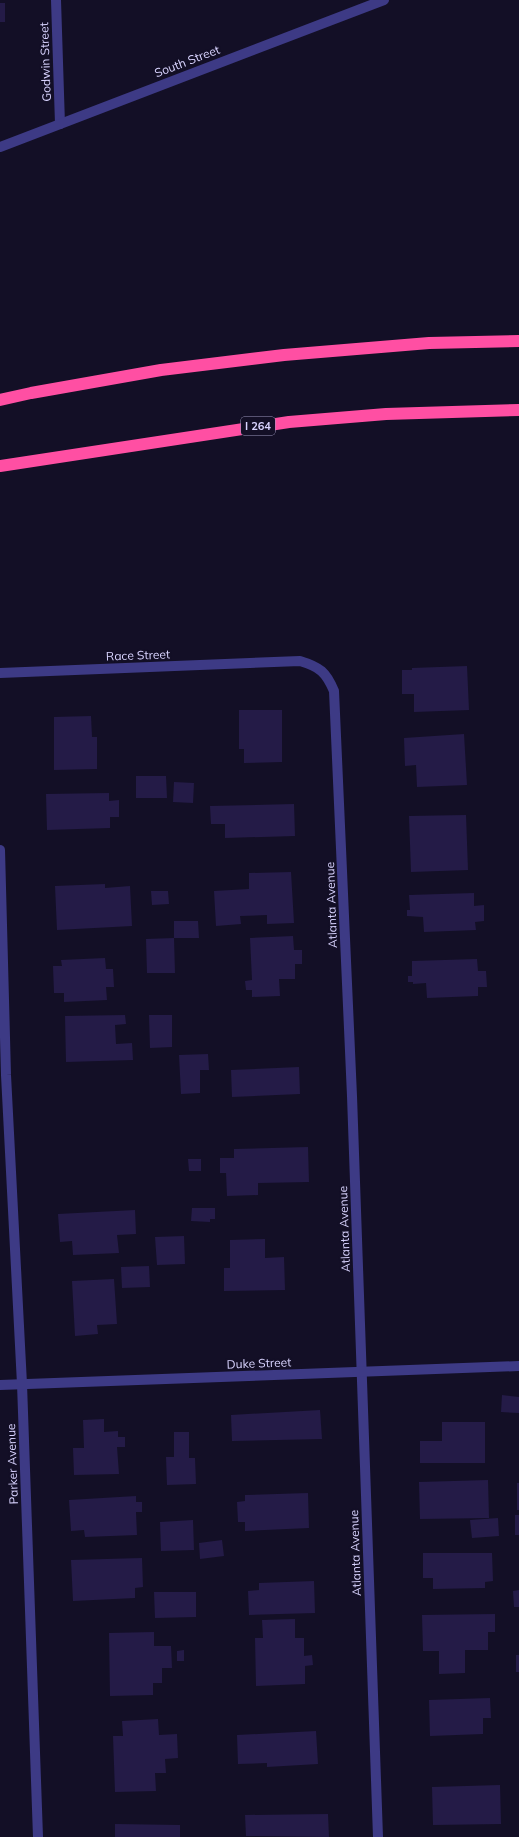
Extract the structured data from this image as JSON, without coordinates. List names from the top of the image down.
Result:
{
  "streets": {
    "highway": ["I 264"],
    "street": [
      "South Street",
      "Godwin Street",
      "Race Street",
      "Atlanta Avenue",
      "Duke Street",
      "Parker Avenue"
    ]
  },
  "crossings": [
    ["South Street", "Godwin Street"],
    ["Race Street", "Atlanta Avenue"],
    ["Atlanta Avenue", "Duke Street"],
    ["Duke Street", "Parker Avenue"]
  ]
}
